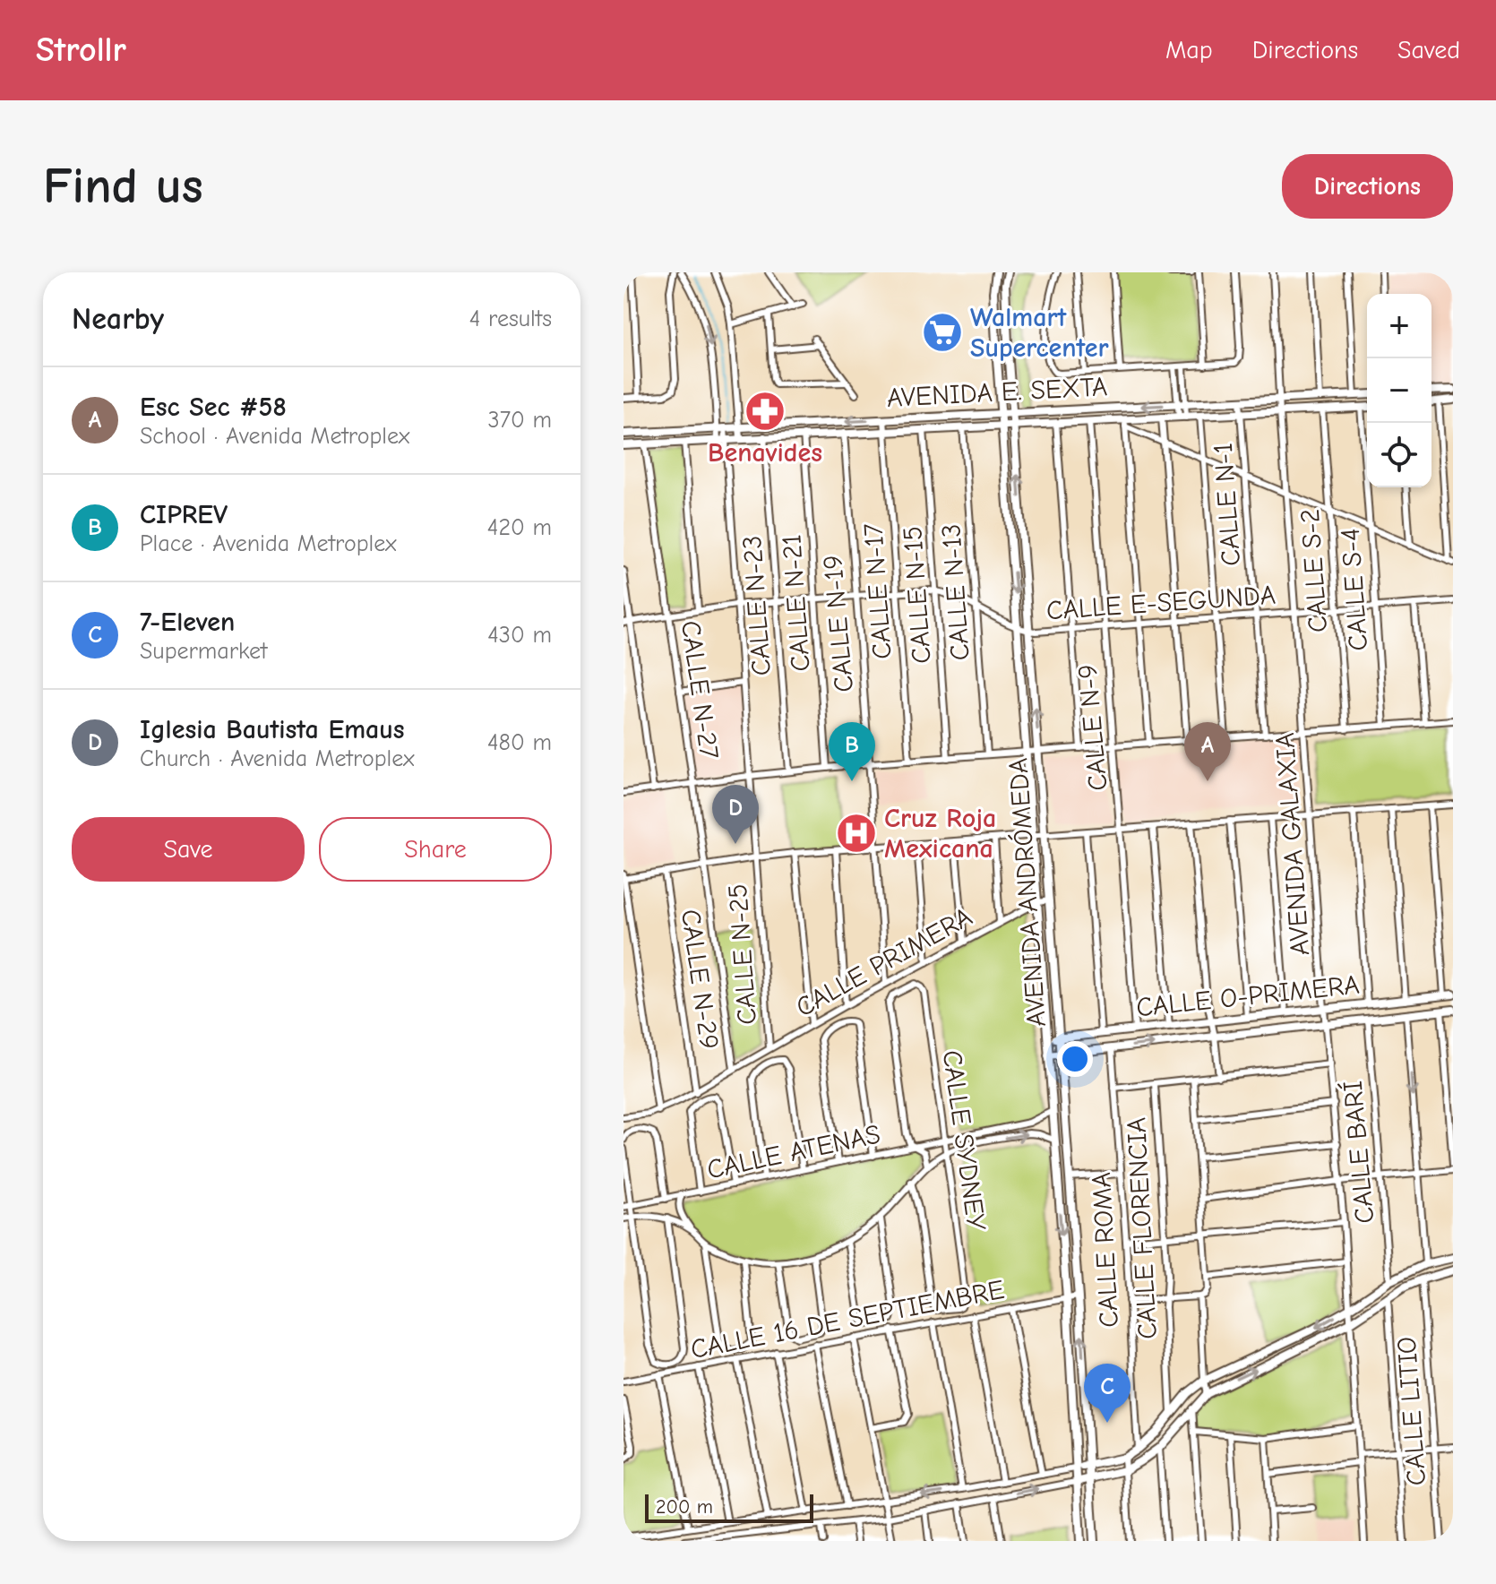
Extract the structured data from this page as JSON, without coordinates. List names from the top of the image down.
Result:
{
  "streets": {
    "street": [
      "AVENIDA E. SEXTA",
      "CALLE N-1",
      "CALLE S-2",
      "CALLE S-4",
      "CALLE N-17",
      "CALLE N-13",
      "CALLE N-15",
      "CALLE N-21",
      "CALLE E-SEGUNDA",
      "CALLE N-23",
      "CALLE N-19",
      "CALLE N-27",
      "CALLE N-9",
      "AVENIDA GALAXIA",
      "AVENIDA ANDRÓMEDA",
      "CALLE N-25",
      "CALLE PRIMERA",
      "CALLE N-29",
      "CALLE O-PRIMERA",
      "CALLE SYDNEY",
      "CALLE ATENAS",
      "CALLE BARÍ",
      "CALLE FLORENCIA",
      "CALLE ROMA",
      "CALLE 16 DE SEPTIEMBRE",
      "CALLE LITIO"
    ]
  },
  "crossings": [
    ["AVENIDA E. SEXTA", "CALLE N-1"],
    ["AVENIDA E. SEXTA", "CALLE S-2"],
    ["AVENIDA E. SEXTA", "CALLE S-4"],
    ["AVENIDA E. SEXTA", "CALLE N-17"],
    ["AVENIDA E. SEXTA", "CALLE N-13"],
    ["AVENIDA E. SEXTA", "CALLE N-15"],
    ["AVENIDA E. SEXTA", "CALLE N-21"],
    ["AVENIDA E. SEXTA", "CALLE N-23"],
    ["AVENIDA E. SEXTA", "CALLE N-19"],
    ["AVENIDA E. SEXTA", "CALLE N-27"],
    ["AVENIDA E. SEXTA", "CALLE N-9"],
    ["AVENIDA E. SEXTA", "AVENIDA GALAXIA"],
    ["AVENIDA E. SEXTA", "AVENIDA ANDRÓMEDA"],
    ["AVENIDA E. SEXTA", "CALLE N-25"],
    ["CALLE N-1", "CALLE E-SEGUNDA"],
    ["CALLE S-2", "CALLE E-SEGUNDA"],
    ["CALLE S-4", "CALLE E-SEGUNDA"],
    ["CALLE N-17", "CALLE E-SEGUNDA"],
    ["CALLE N-13", "CALLE E-SEGUNDA"],
    ["CALLE N-15", "CALLE E-SEGUNDA"],
    ["CALLE N-21", "CALLE E-SEGUNDA"],
    ["CALLE E-SEGUNDA", "CALLE N-23"],
    ["CALLE E-SEGUNDA", "CALLE N-19"],
    ["CALLE E-SEGUNDA", "CALLE N-27"],
    ["CALLE E-SEGUNDA", "CALLE N-9"],
    ["CALLE E-SEGUNDA", "AVENIDA GALAXIA"],
    ["CALLE E-SEGUNDA", "AVENIDA ANDRÓMEDA"],
    ["CALLE E-SEGUNDA", "CALLE N-25"],
    ["CALLE N-19", "CALLE PRIMERA"],
    ["CALLE N-27", "CALLE PRIMERA"],
    ["CALLE N-9", "CALLE O-PRIMERA"],
    ["AVENIDA GALAXIA", "CALLE O-PRIMERA"],
    ["AVENIDA ANDRÓMEDA", "CALLE PRIMERA"],
    ["AVENIDA ANDRÓMEDA", "CALLE O-PRIMERA"],
    ["AVENIDA ANDRÓMEDA", "CALLE ATENAS"],
    ["AVENIDA ANDRÓMEDA", "CALLE 16 DE SEPTIEMBRE"],
    ["CALLE N-25", "CALLE PRIMERA"],
    ["CALLE PRIMERA", "CALLE N-29"],
    ["CALLE O-PRIMERA", "CALLE BARÍ"],
    ["CALLE O-PRIMERA", "CALLE ROMA"],
    ["CALLE SYDNEY", "CALLE ATENAS"]
  ],
  "places": {
    "supermarket": ["Walmart Supercenter"],
    "pharmacy": ["Benavides"],
    "hospital": ["Cruz Roja Mexicana"]
  },
  "scale_bar": "200 m",
  "page": {
    "header": "Strollr",
    "nav": ["Map", "Directions", "Saved"],
    "buttons": [
      "Directions",
      ["Save", "Share"]
    ],
    "title": "Find us",
    "heading": ["Nearby", "4 results"],
    "map_buttons": ["+", "−"],
    "list": [
      {
        "mark": "A",
        "name": "Esc Sec #58",
        "note": "School · Avenida Metroplex",
        "value": "370 m"
      },
      {
        "mark": "B",
        "name": "CIPREV",
        "note": "Place · Avenida Metroplex",
        "value": "420 m"
      },
      {
        "mark": "C",
        "name": "7-Eleven",
        "note": "Supermarket",
        "value": "430 m"
      },
      {
        "mark": "D",
        "name": "Iglesia Bautista Emaus",
        "note": "Church · Avenida Metroplex",
        "value": "480 m"
      }
    ],
    "pins": [
      "A",
      "B",
      "D",
      "C"
    ],
    "scale": "200 m"
  }
}
